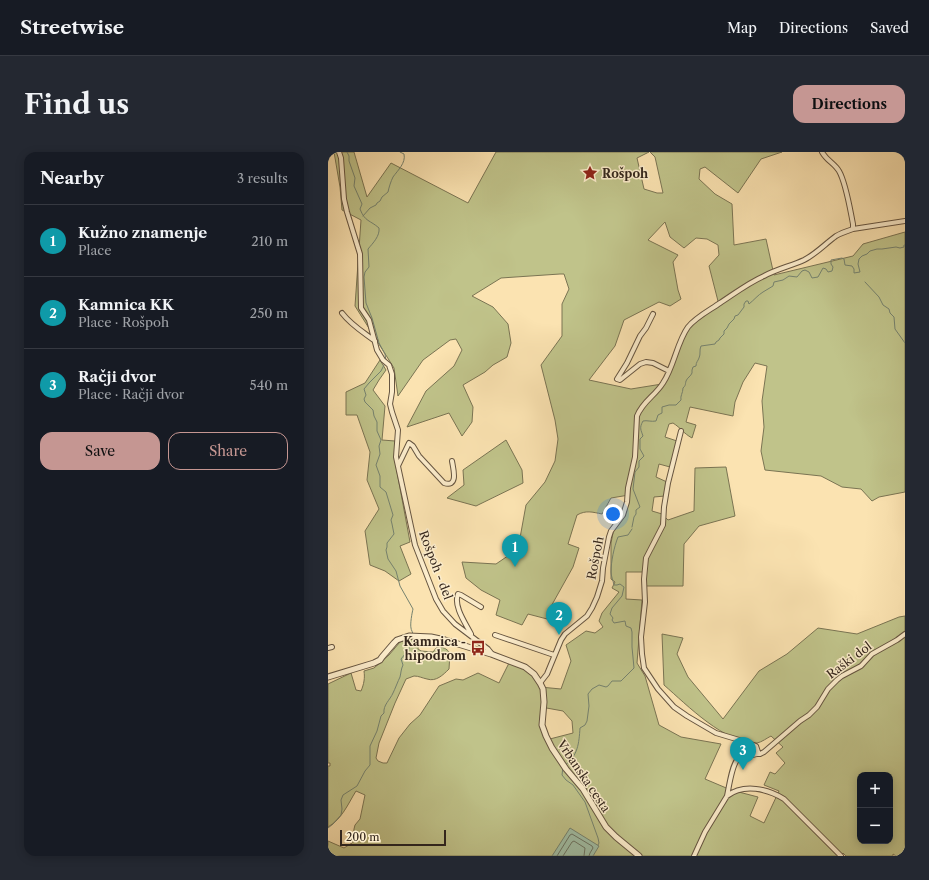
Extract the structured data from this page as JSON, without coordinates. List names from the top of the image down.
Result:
{
  "streets": {
    "street": [
      "Rošpoh",
      "Rošpoh - del",
      "Raški dol",
      "Vrbanska cesta"
    ]
  },
  "crossings": [
    ["Rošpoh", "Vrbanska cesta"]
  ],
  "places": {
    "place": ["Rošpoh"],
    "bus stop": ["Kamnica - hipodrom"]
  },
  "scale_bar": "200 m",
  "page": {
    "header": "Streetwise",
    "nav": ["Map", "Directions", "Saved"],
    "buttons": [
      "Directions",
      ["Save", "Share"]
    ],
    "title": "Find us",
    "heading": ["Nearby", "3 results"],
    "list": [
      {
        "mark": "1",
        "name": "Kužno znamenje",
        "note": "Place",
        "value": "210 m"
      },
      {
        "mark": "2",
        "name": "Kamnica KK",
        "note": "Place · Rošpoh",
        "value": "250 m"
      },
      {
        "mark": "3",
        "name": "Račji dvor",
        "note": "Place · Račji dvor",
        "value": "540 m"
      }
    ],
    "pins": ["1", "2", "3"],
    "map_buttons": ["+", "−"],
    "scale": "200 m"
  }
}
